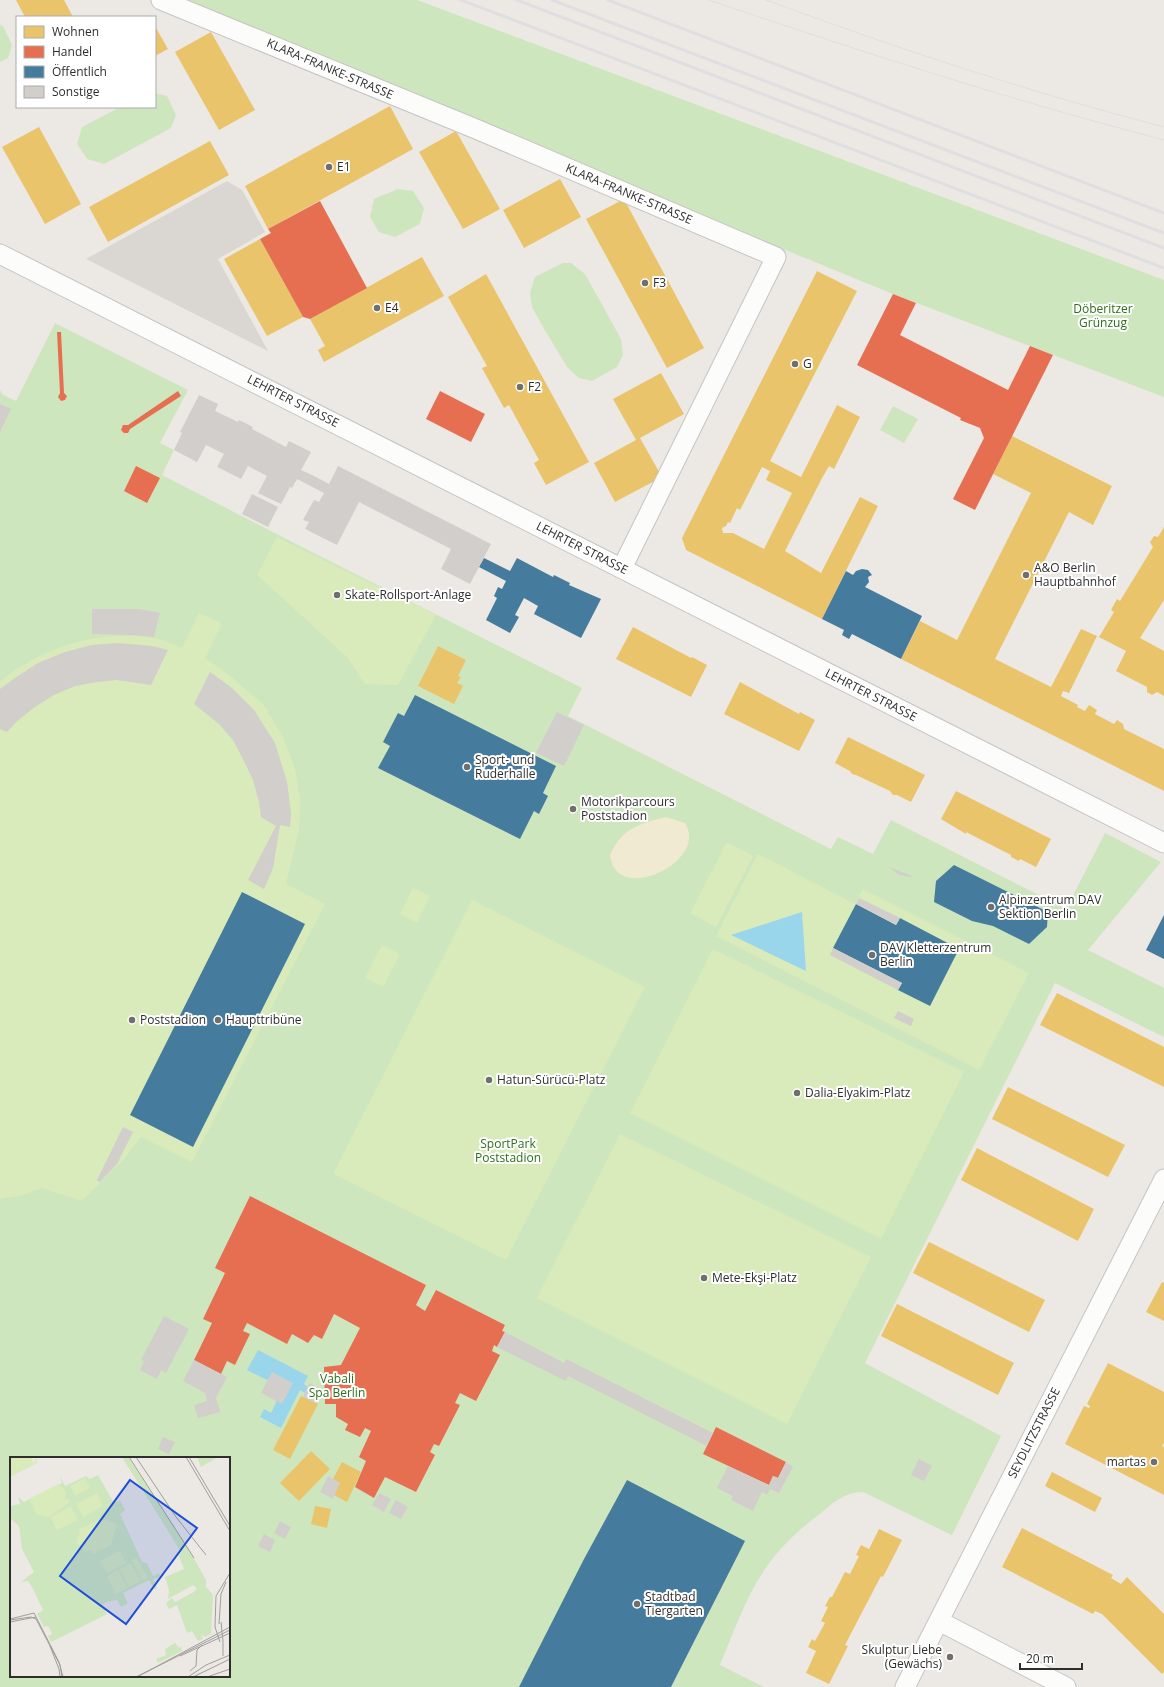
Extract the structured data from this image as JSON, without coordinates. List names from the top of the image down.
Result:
{
  "streets": {
    "street": ["KLARA-FRANKE-STRASSE", "LEHRTER STRASSE", "SEYDLITZSTRASSE"]
  },
  "crossings": [
    ["KLARA-FRANKE-STRASSE", "LEHRTER STRASSE"]
  ],
  "parks": ["Döberitzer Grünzug", "SportPark Poststadion", "Vabali Spa Berlin"],
  "places": [
    "E1",
    "F3",
    "E4",
    "G",
    "F2",
    "A&O Berlin Hauptbahnhof",
    "Skate-Rollsport-Anlage",
    "Sport- und Ruderhalle",
    "Motorikparcours Poststadion",
    "Alpinzentrum DAV Sektion Berlin",
    "DAV Kletterzentrum Berlin",
    "Poststadion",
    "Haupttribüne",
    "Hatun-Sürücü-Platz",
    "Dalia-Elyakim-Platz",
    "Mete-Ekşi-Platz",
    "martas",
    "Stadtbad Tiergarten",
    "Skulptur Liebe (Gewächs)"
  ],
  "legend": [
    "Wohnen",
    "Handel",
    "Öffentlich",
    "Sonstige"
  ],
  "scale_bar": "20 m"
}
